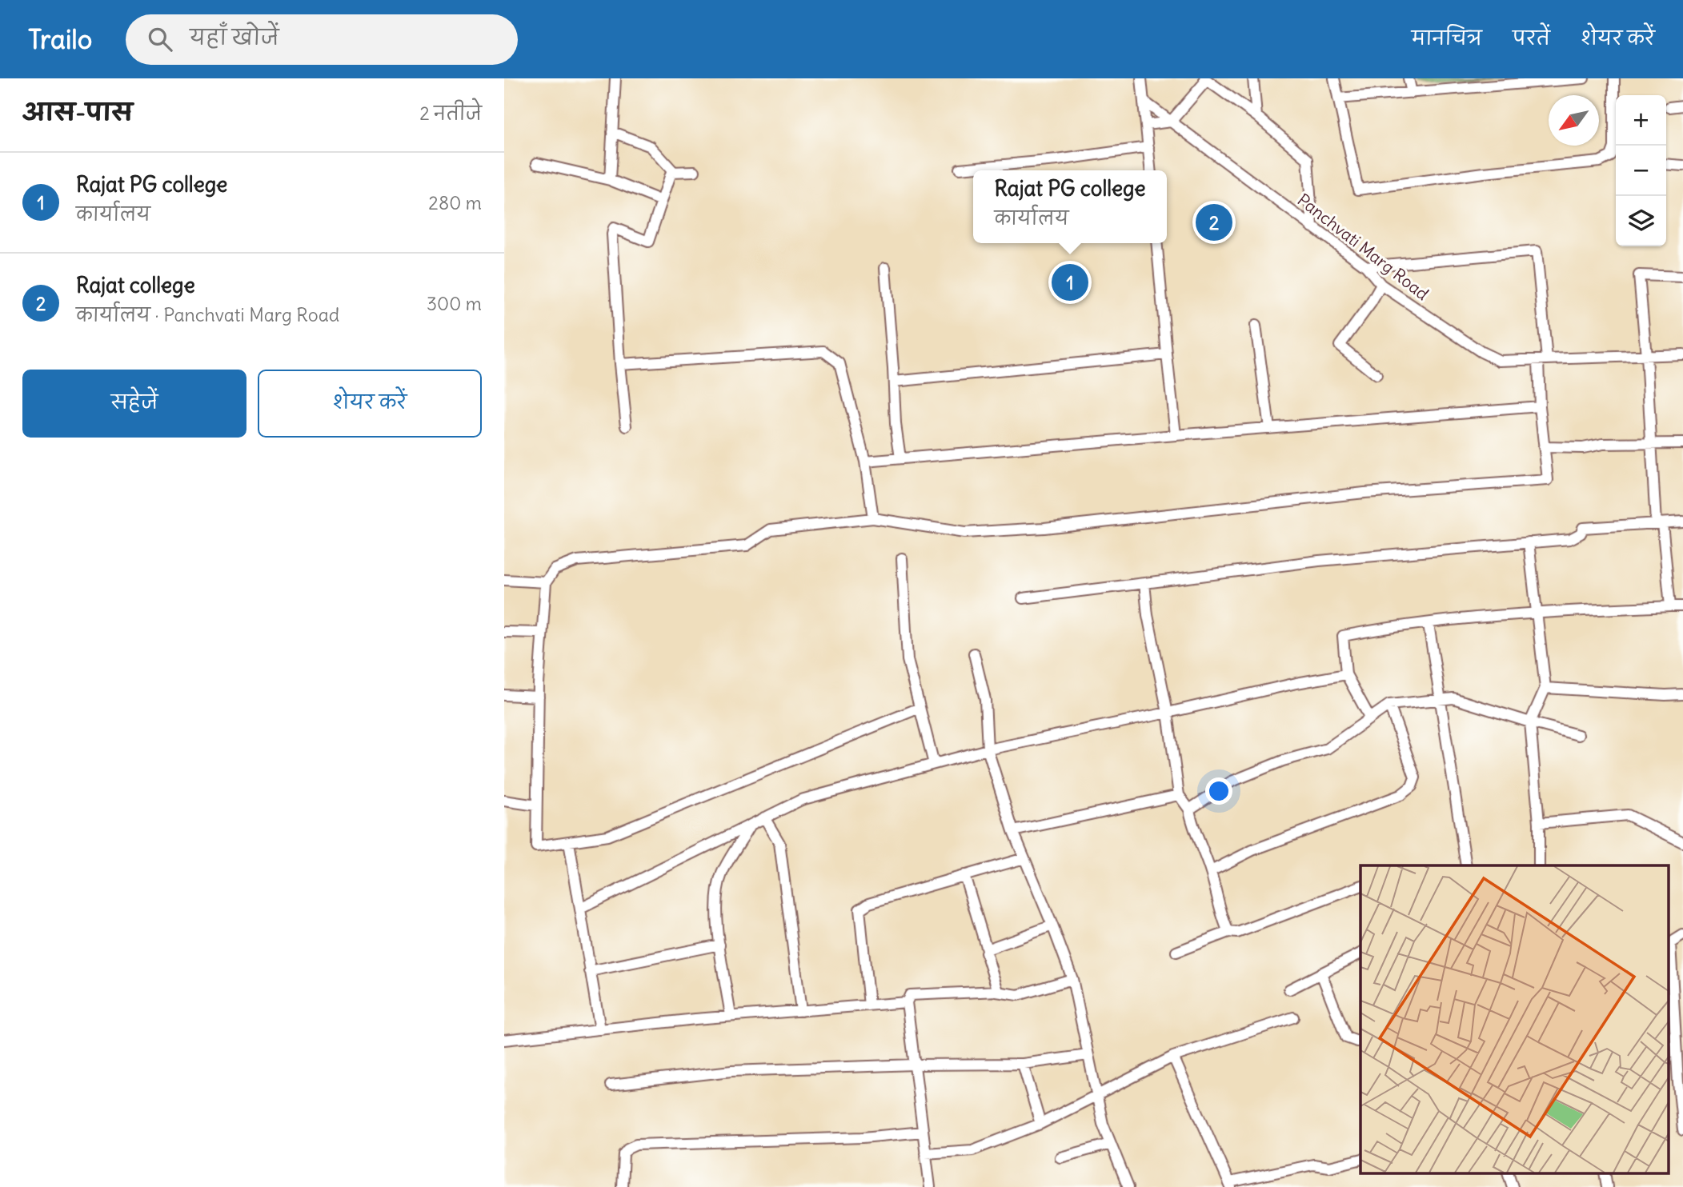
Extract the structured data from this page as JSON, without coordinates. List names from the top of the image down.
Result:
{
  "streets": {
    "street": ["Panchvati Marg Road"]
  },
  "north": "bottom left",
  "page": {
    "header": "Trailo",
    "search": "यहाँ खोजें",
    "nav": ["मानचित्र", "परतें", "शेयर करें"],
    "heading": ["आस-पास", "2 नतीजे"],
    "map_buttons": ["+", "−"],
    "list": [
      {
        "mark": "1",
        "name": "Rajat PG college",
        "note": "कार्यालय",
        "value": "280 m"
      },
      {
        "mark": "2",
        "name": "Rajat college",
        "note": "कार्यालय · Panchvati Marg Road",
        "value": "300 m"
      }
    ],
    "popup": ["Rajat PG college", "कार्यालय"],
    "pins": ["2", "1"],
    "buttons": ["सहेजें", "शेयर करें"]
  }
}
